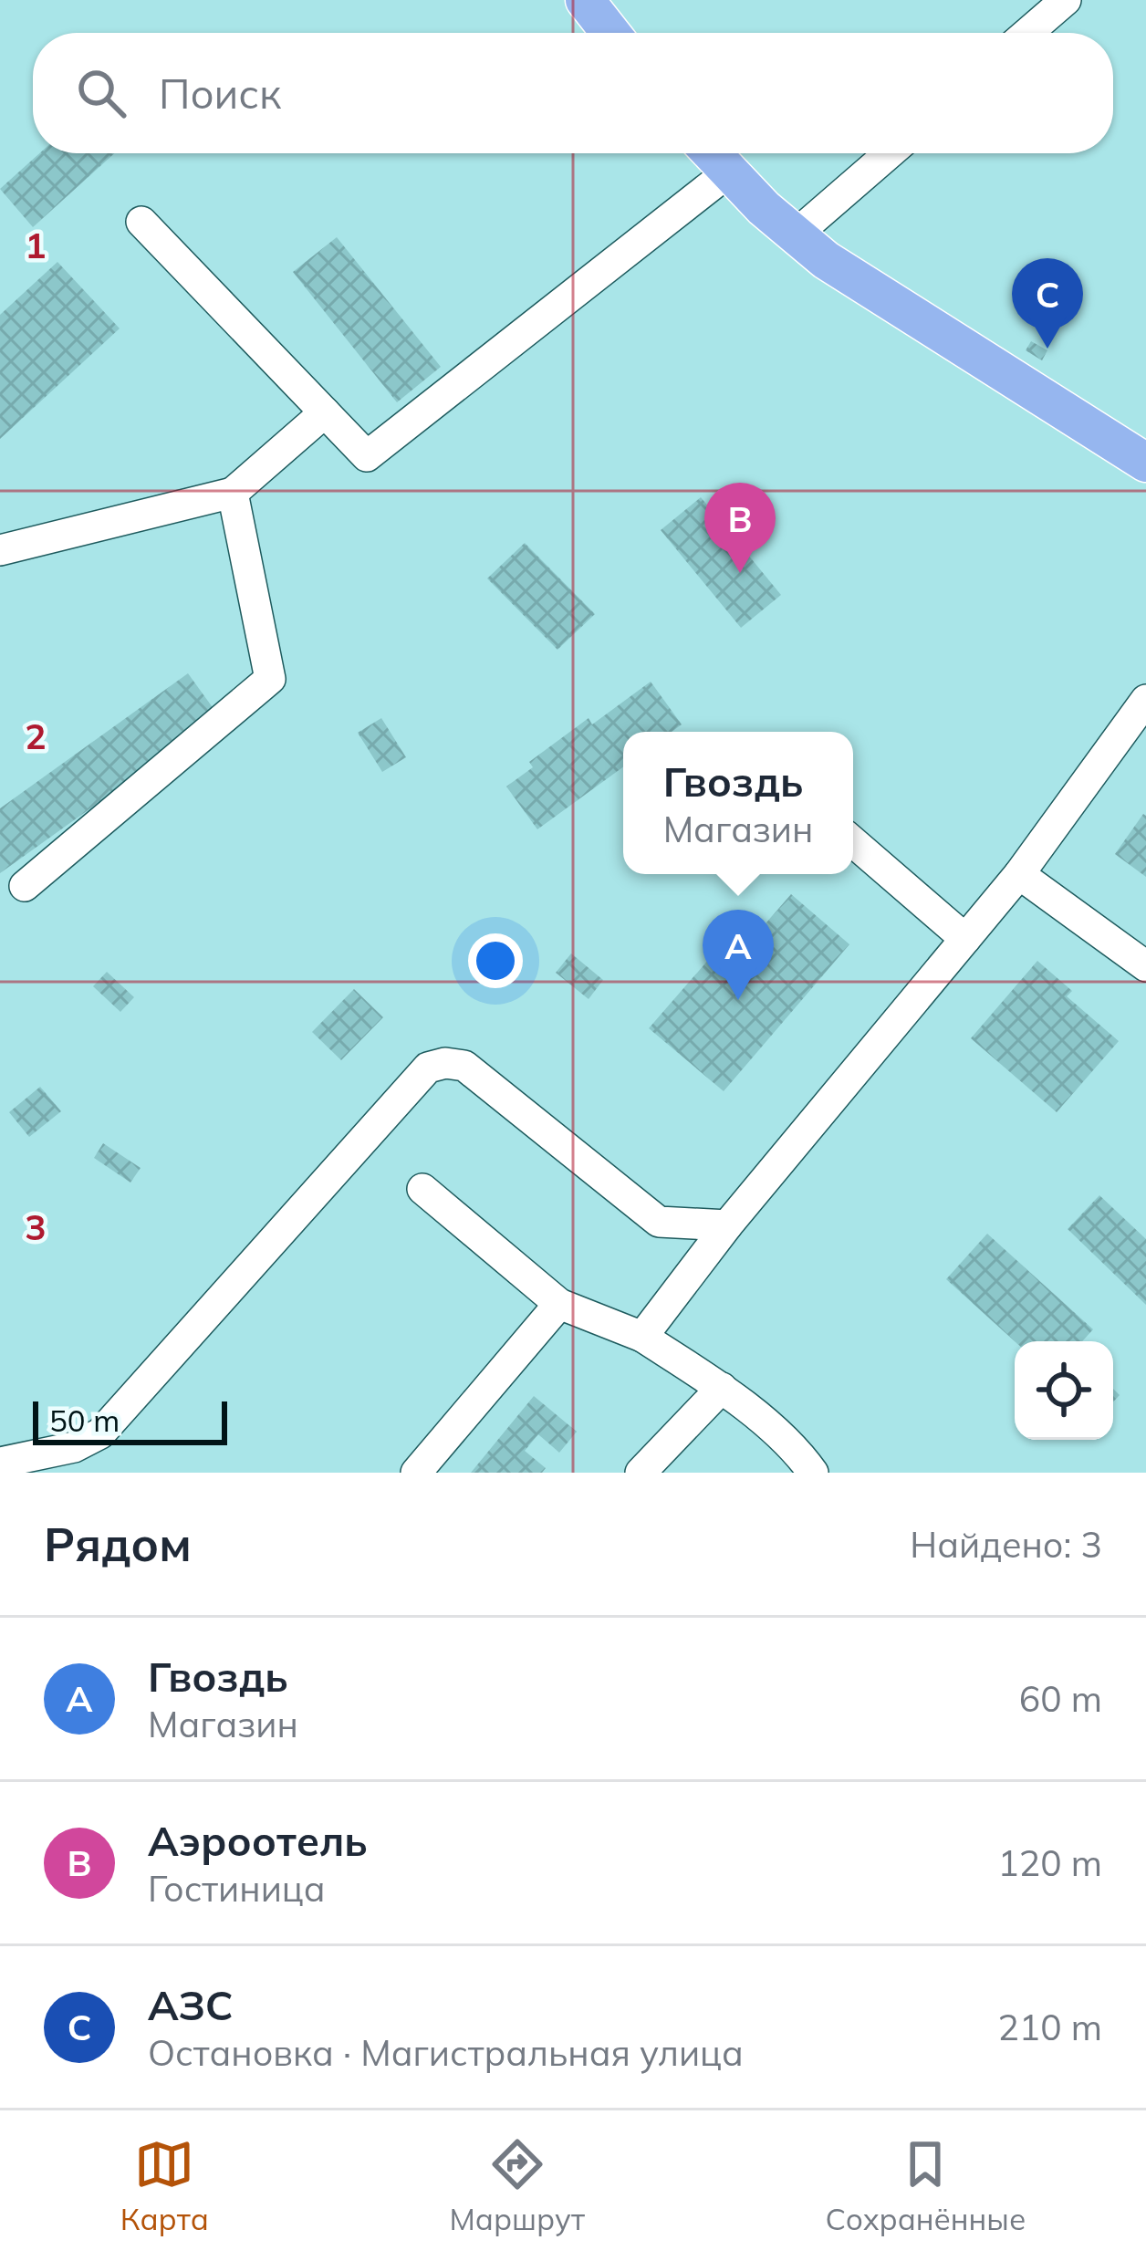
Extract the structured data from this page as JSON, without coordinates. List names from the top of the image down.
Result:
{
  "scale_bar": "50 m",
  "page": {
    "search": "Поиск",
    "pins": ["C", "B", "A"],
    "popup": ["Гвоздь", "Магазин"],
    "scale": "50 m",
    "heading": ["Рядом", "Найдено: 3"],
    "list": [
      {
        "mark": "A",
        "name": "Гвоздь",
        "note": "Магазин",
        "value": "60 m"
      },
      {
        "mark": "B",
        "name": "Аэроотель",
        "note": "Гостиница",
        "value": "120 m"
      },
      {
        "mark": "C",
        "name": "АЗС",
        "note": "Остановка · Магистральная улица",
        "value": "210 m"
      }
    ],
    "nav": ["Карта", "Маршрут", "Сохранённые"]
  },
  "grid": {
    "rows": ["1", "2", "3"]
  }
}
